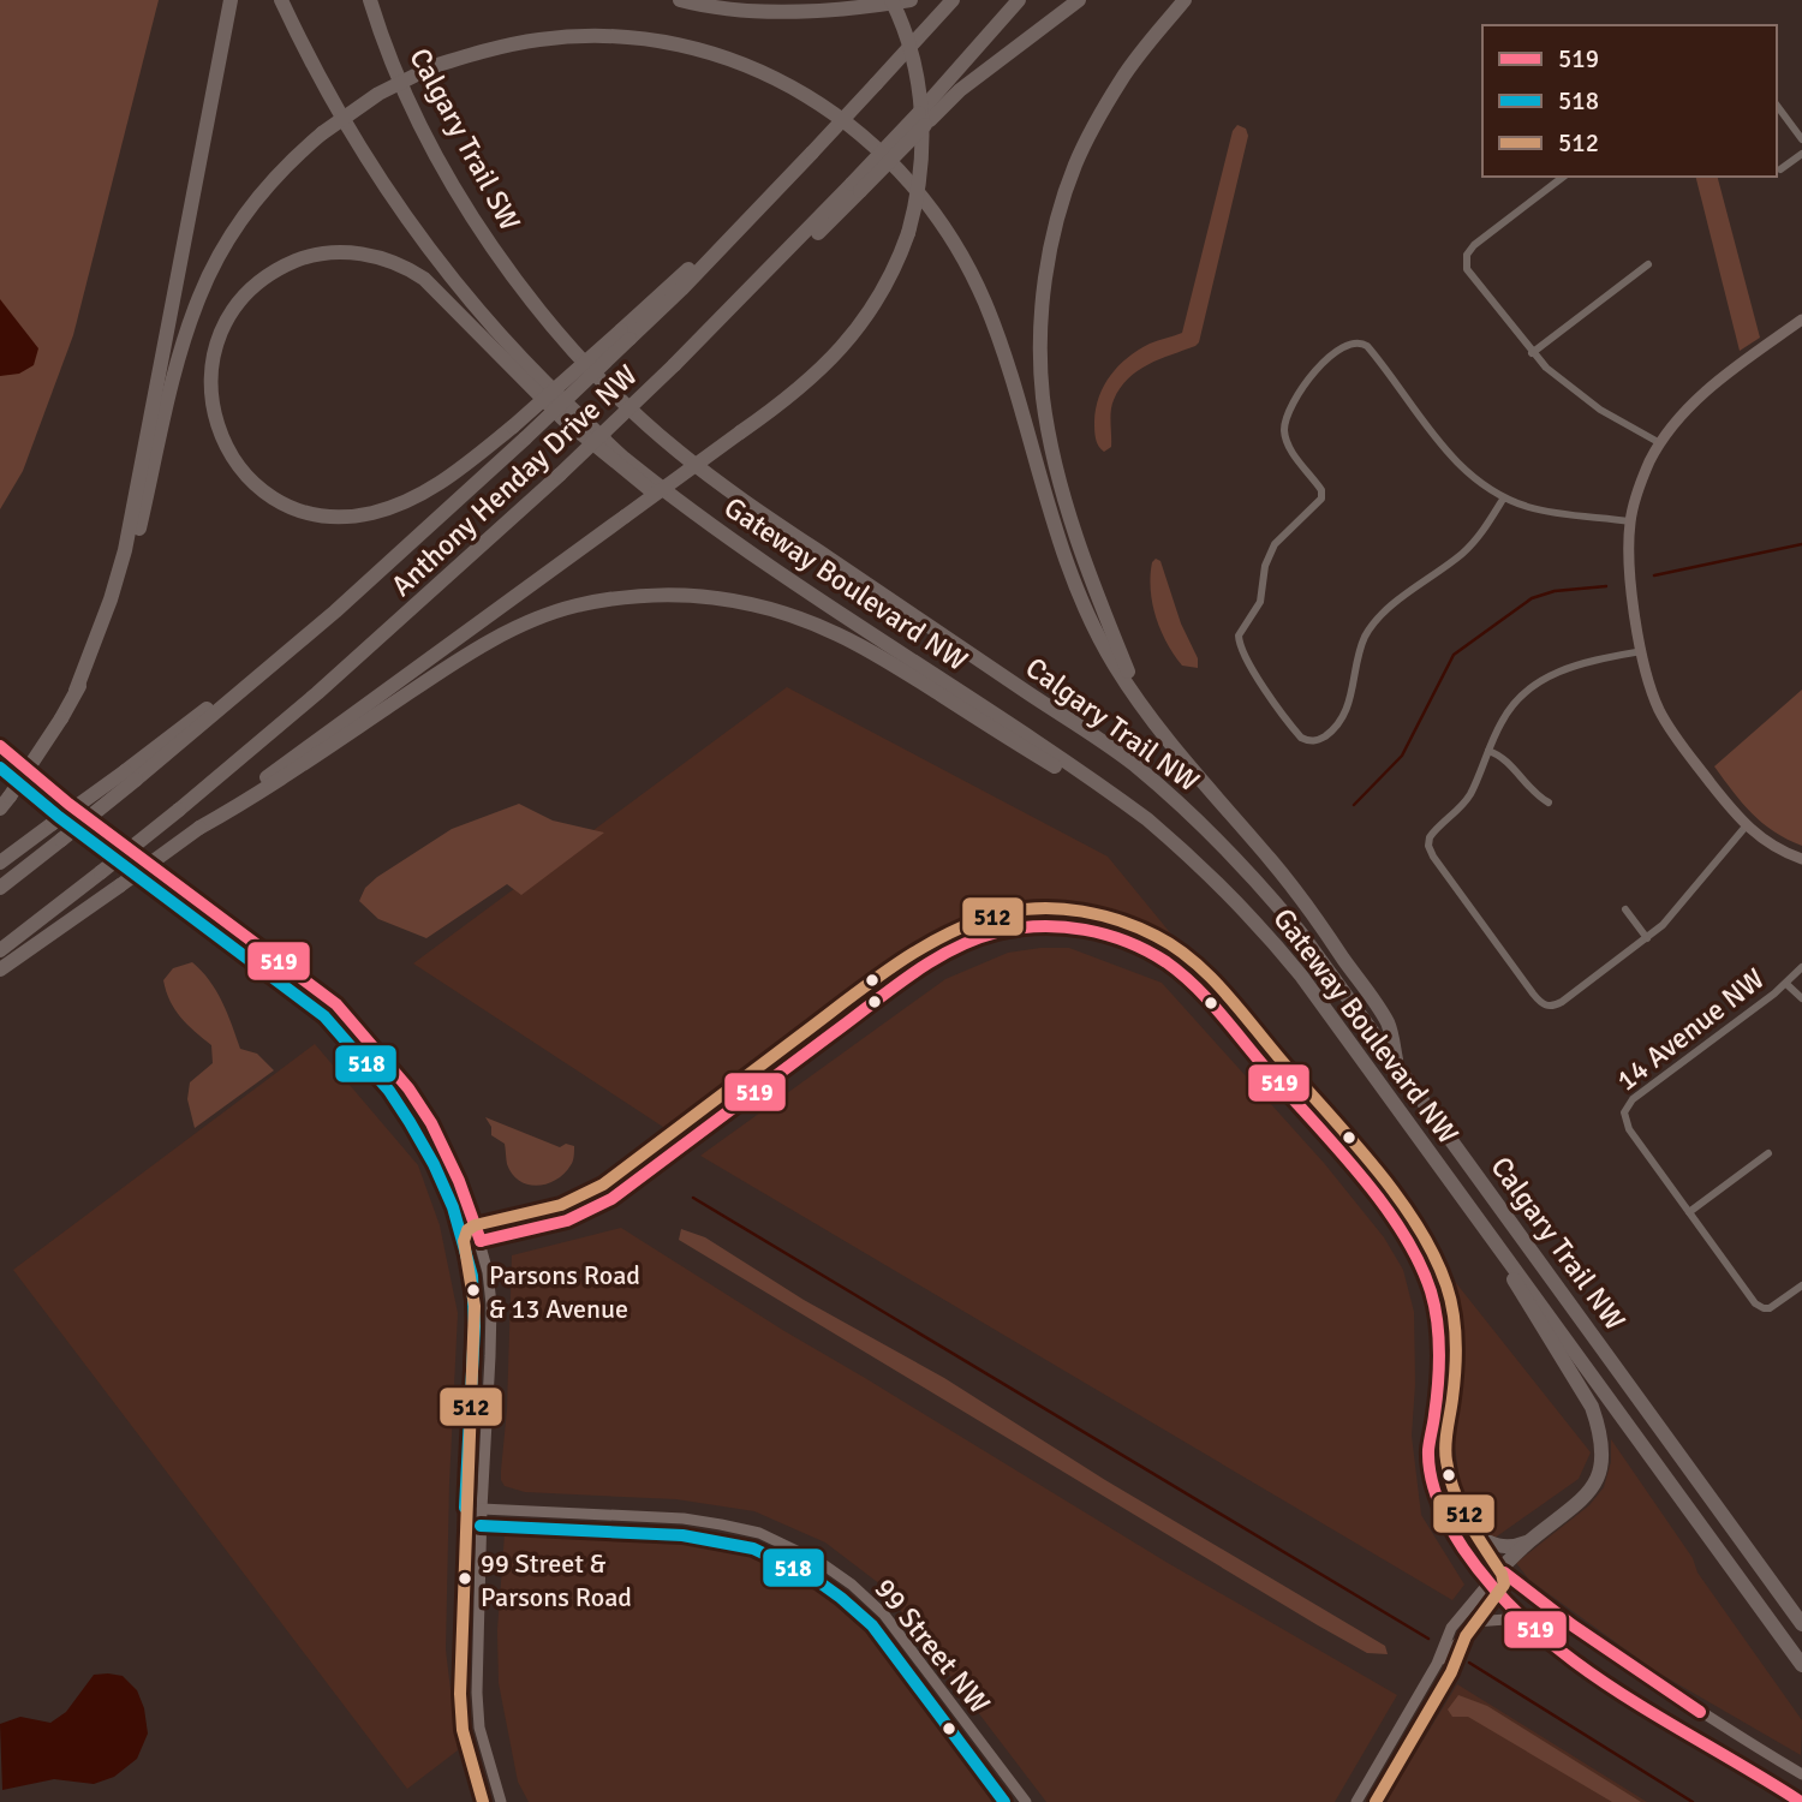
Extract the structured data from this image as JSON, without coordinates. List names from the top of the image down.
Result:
{
  "streets": {
    "highway": [
      "Calgary Trail SW",
      "Anthony Henday Drive NW",
      "Gateway Boulevard NW",
      "Calgary Trail NW"
    ],
    "street": ["14 Avenue NW", "99 Street NW"]
  },
  "crossings": [
    ["Calgary Trail SW", "Calgary Trail NW"]
  ],
  "places": ["Parsons Road & 13 Avenue", "99 Street & Parsons Road"],
  "lines": ["transit line 519", "transit line 518", "transit line 512"],
  "legend": ["519", "518", "512"]
}
